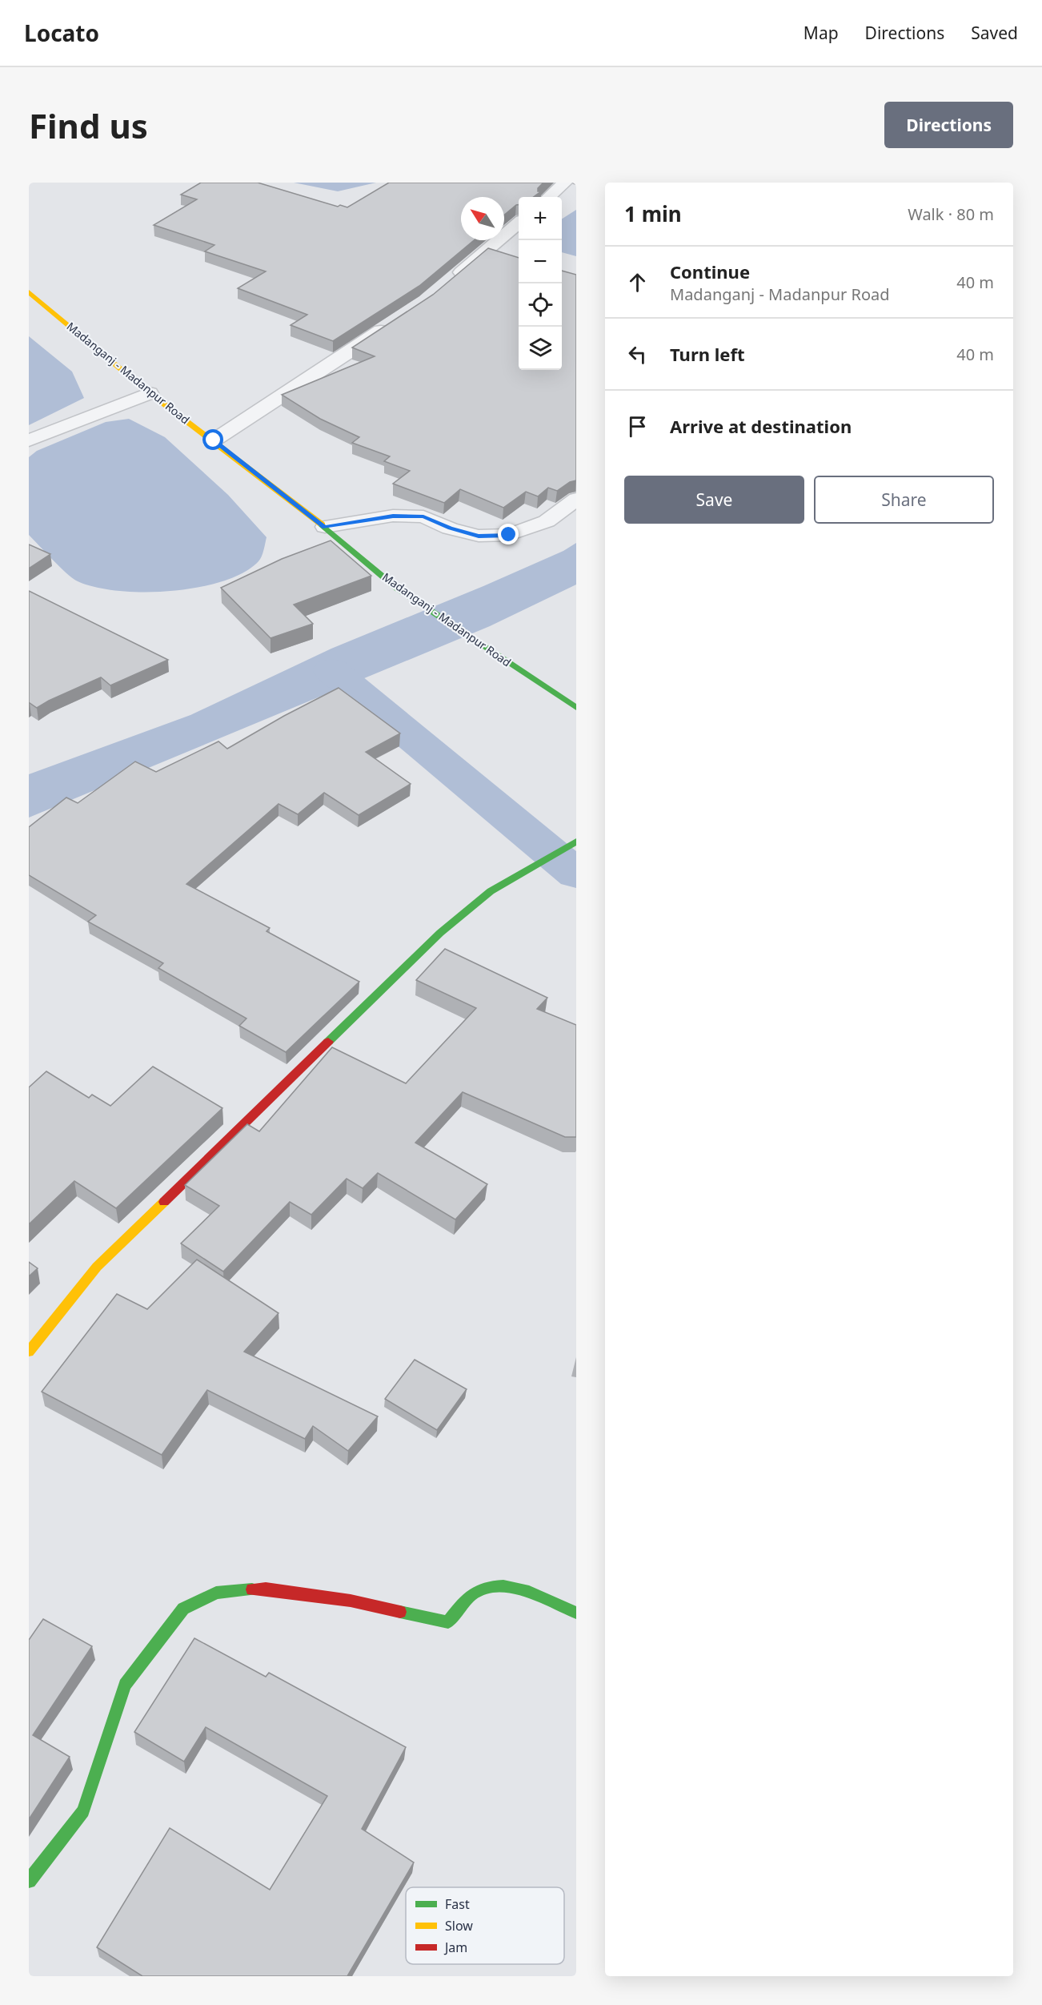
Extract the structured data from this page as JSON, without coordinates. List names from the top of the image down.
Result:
{
  "streets": {
    "street": ["Madanganj - Madanpur Road"]
  },
  "legend": ["Fast", "Slow", "Jam"],
  "north": "top left",
  "page": {
    "header": "Locato",
    "nav": ["Map", "Directions", "Saved"],
    "buttons": [
      "Directions",
      ["Save", "Share"]
    ],
    "title": "Find us",
    "heading": ["1 min", "Walk · 80 m"],
    "map_buttons": ["+", "−"],
    "list": [
      ["Continue", "Madanganj - Madanpur Road", "40 m"],
      ["Turn left", "40 m"],
      "Arrive at destination"
    ]
  }
}
